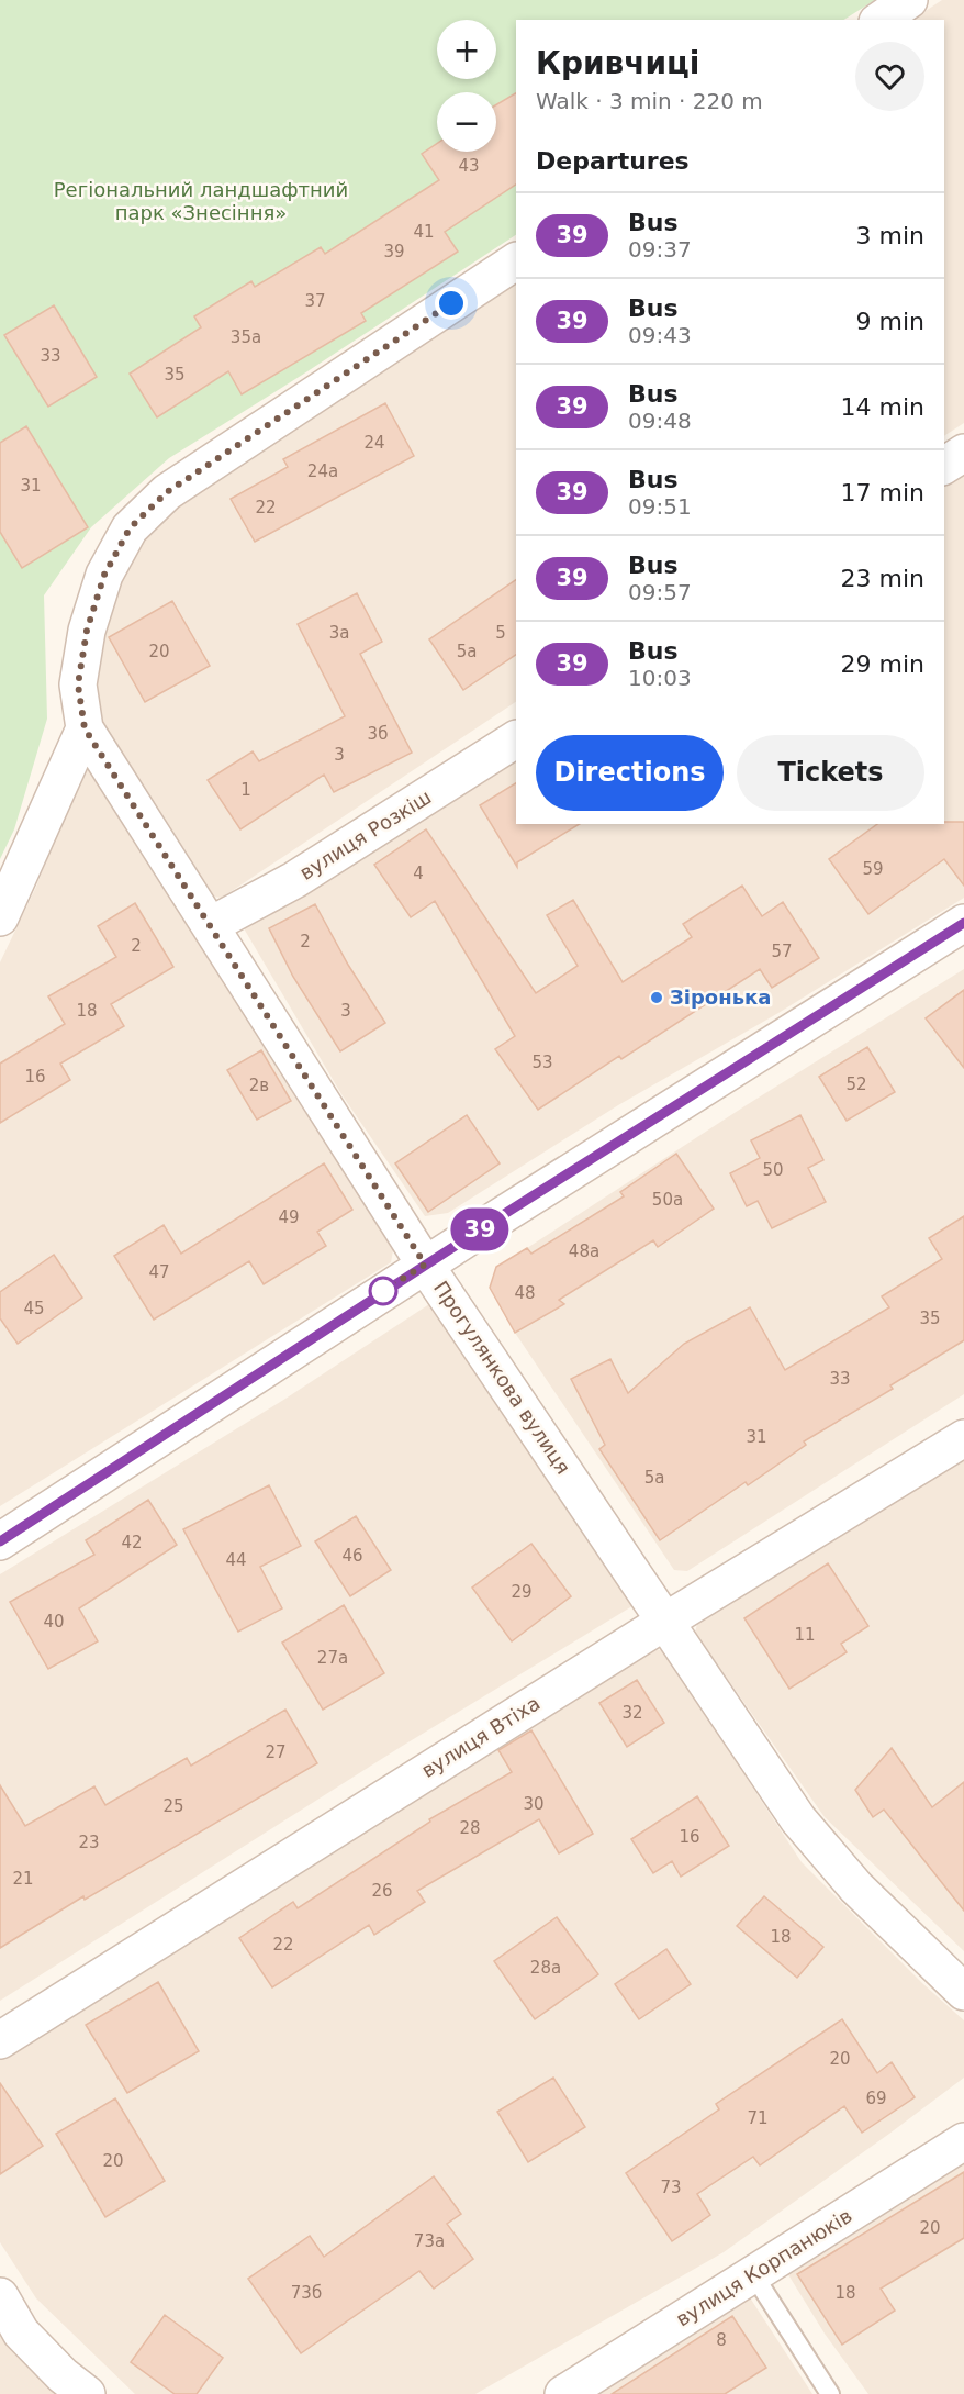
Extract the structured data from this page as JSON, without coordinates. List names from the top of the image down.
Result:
{
  "streets": {
    "street": [
      "вулиця Розкіш",
      "Прогулянкова вулиця",
      "вулиця Втіха",
      "вулиця Корпанюків"
    ]
  },
  "crossings": [
    ["вулиця Розкіш", "Прогулянкова вулиця"],
    ["Прогулянкова вулиця", "вулиця Втіха"]
  ],
  "parks": ["Регіональний ландшафтний парк «Знесіння»"],
  "places": ["Зіронька"],
  "lines": ["bus line 39"],
  "house_numbers": [
    "43",
    "41",
    "39",
    "37",
    "35а",
    "33",
    "35",
    "24",
    "24а",
    "31",
    "22",
    "3а",
    "5",
    "20",
    "5а",
    "3б",
    "3",
    "1",
    "59",
    "4",
    "2",
    "2",
    "57",
    "18",
    "3",
    "53",
    "16",
    "52",
    "2в",
    "50",
    "50а",
    "49",
    "48а",
    "47",
    "48",
    "45",
    "35",
    "33",
    "31",
    "5а",
    "42",
    "46",
    "44",
    "29",
    "40",
    "11",
    "27а",
    "32",
    "27",
    "30",
    "25",
    "28",
    "16",
    "23",
    "21",
    "26",
    "18",
    "22",
    "28а",
    "20",
    "69",
    "71",
    "20",
    "73",
    "20",
    "73а",
    "73б",
    "18",
    "8"
  ],
  "page": {
    "on_map": "39",
    "map_buttons": ["+", "−"],
    "heading": [
      ["Кривчиці", "Walk · 3 min · 220 m"],
      "Departures"
    ],
    "list": [
      {
        "mark": "39",
        "name": "Bus",
        "note": "09:37",
        "value": "3 min"
      },
      {
        "mark": "39",
        "name": "Bus",
        "note": "09:43",
        "value": "9 min"
      },
      {
        "mark": "39",
        "name": "Bus",
        "note": "09:48",
        "value": "14 min"
      },
      {
        "mark": "39",
        "name": "Bus",
        "note": "09:51",
        "value": "17 min"
      },
      {
        "mark": "39",
        "name": "Bus",
        "note": "09:57",
        "value": "23 min"
      },
      {
        "mark": "39",
        "name": "Bus",
        "note": "10:03",
        "value": "29 min"
      }
    ],
    "buttons": ["Directions", "Tickets"]
  }
}
